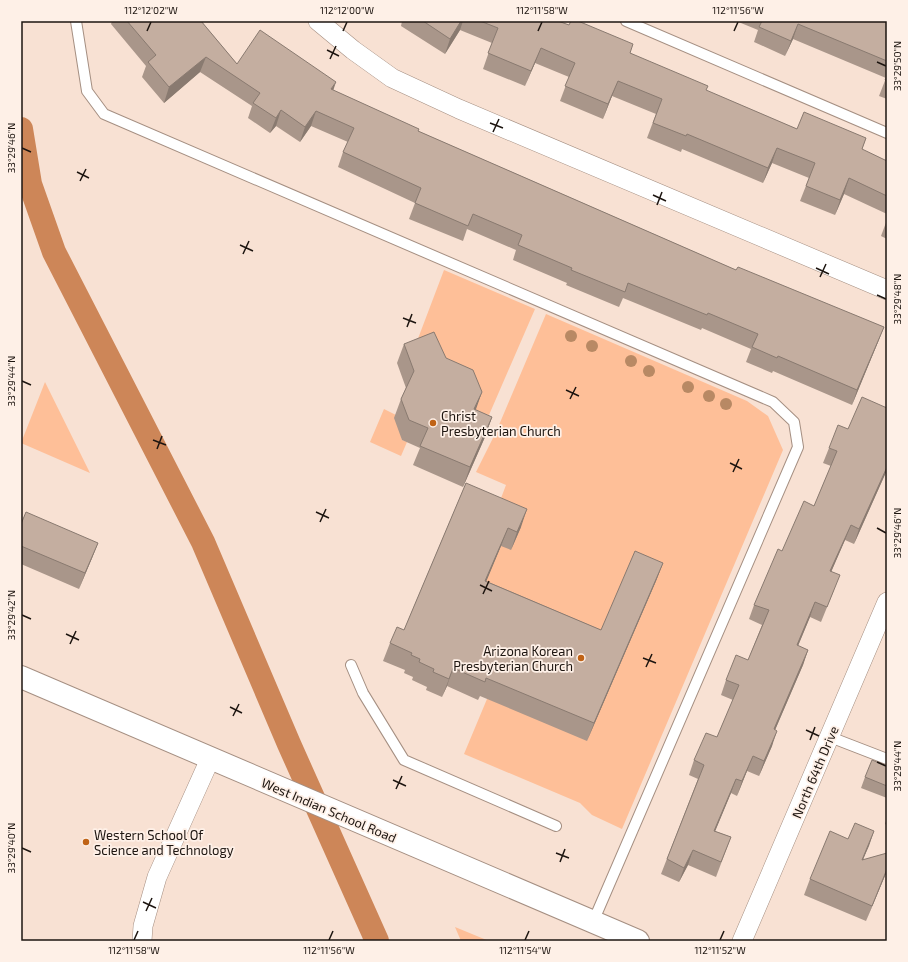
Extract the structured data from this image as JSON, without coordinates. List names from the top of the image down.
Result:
{
  "streets": {
    "main road": ["West Indian School Road"],
    "street": ["North 64th Drive"]
  },
  "places": ["Christ Presbyterian Church", "Arizona Korean Presbyterian Church", "Western School Of Science and Technology"],
  "coordinates": [
    "112°12'02\"W",
    "112°12'00\"W",
    "112°11'58\"W",
    "112°11'56\"W",
    "33°29'50\"N",
    "33°29'46\"N",
    "33°29'48\"N",
    "33°29'44\"N",
    "33°29'42\"N",
    "33°29'40\"N",
    "112°11'54\"W",
    "112°11'52\"W"
  ]
}
